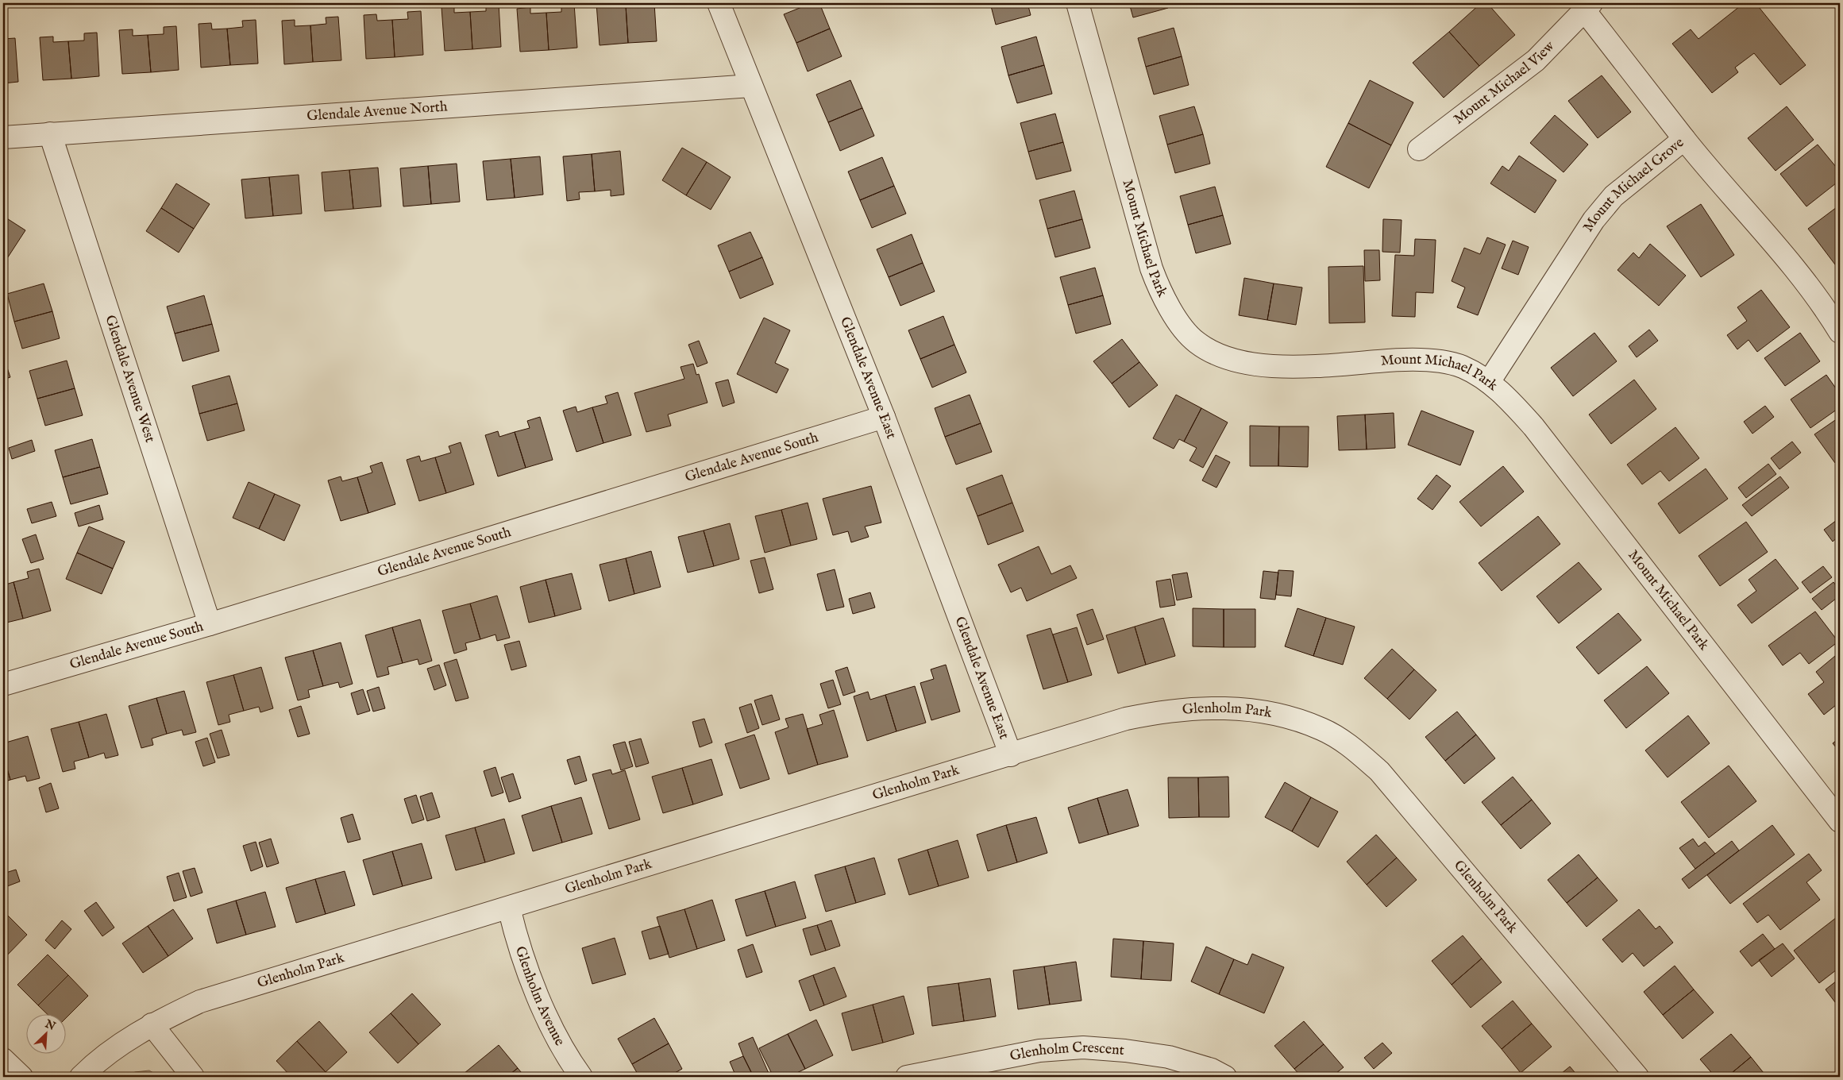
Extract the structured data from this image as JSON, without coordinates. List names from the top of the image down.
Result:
{
  "streets": {
    "street": [
      "Mount Michael View",
      "Glendale Avenue North",
      "Mount Michael Grove",
      "Mount Michael Park",
      "Glendale Avenue East",
      "Glendale Avenue West",
      "Glendale Avenue South",
      "Glenholm Park",
      "Glenholm Avenue",
      "Glenholm Crescent"
    ]
  },
  "crossings": [
    ["Mount Michael View", "Mount Michael Grove"],
    ["Glendale Avenue North", "Glendale Avenue East"],
    ["Glendale Avenue North", "Glendale Avenue West"],
    ["Mount Michael Grove", "Mount Michael Park"],
    ["Glendale Avenue East", "Glendale Avenue South"],
    ["Glendale Avenue East", "Glenholm Park"],
    ["Glendale Avenue West", "Glendale Avenue South"],
    ["Glenholm Park", "Glenholm Avenue"]
  ],
  "north": "top right"
}
